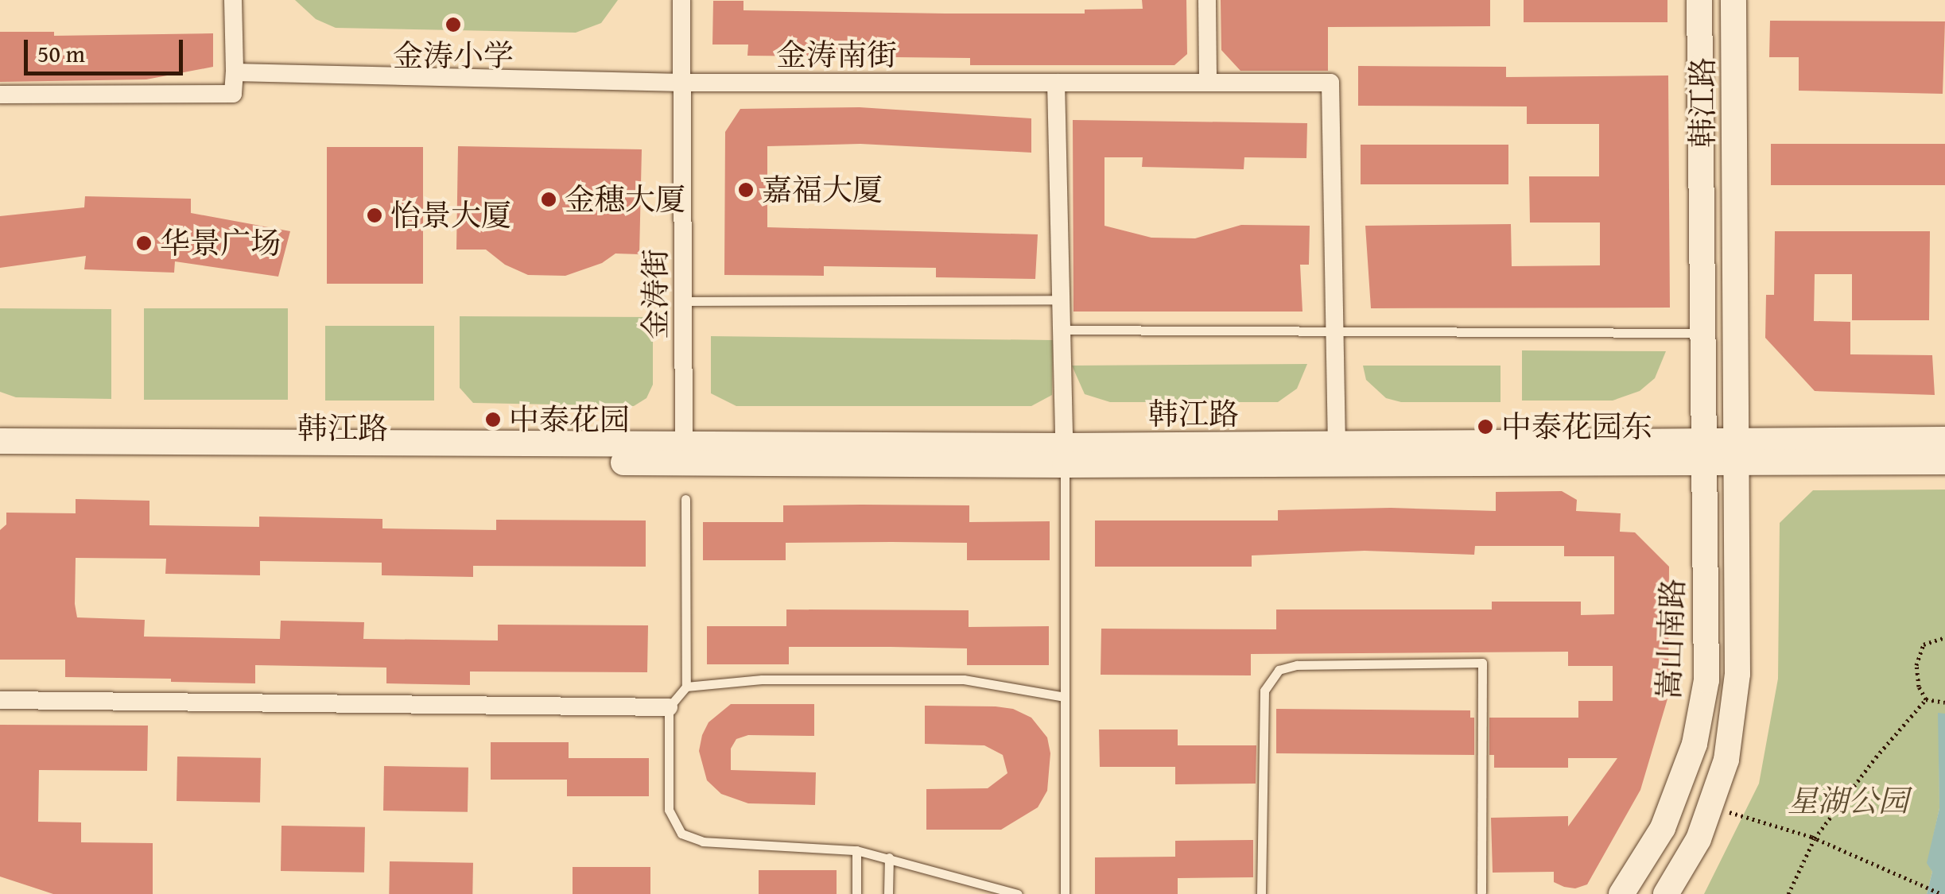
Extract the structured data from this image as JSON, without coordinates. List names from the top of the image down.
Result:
{
  "streets": {
    "street": [
      "金涛南街",
      "韩江路",
      "金涛街",
      "嵩山南路"
    ]
  },
  "crossings": [
    ["金涛南街", "韩江路"],
    ["金涛南街", "金涛街"],
    ["韩江路", "金涛街"],
    ["韩江路", "嵩山南路"]
  ],
  "parks": ["星湖公园"],
  "places": [
    "金涛小学",
    "嘉福大厦",
    "金穗大厦",
    "怡景大厦",
    "华景广场",
    "中泰花园",
    "中泰花园东"
  ],
  "scale_bar": "50 m"
}
